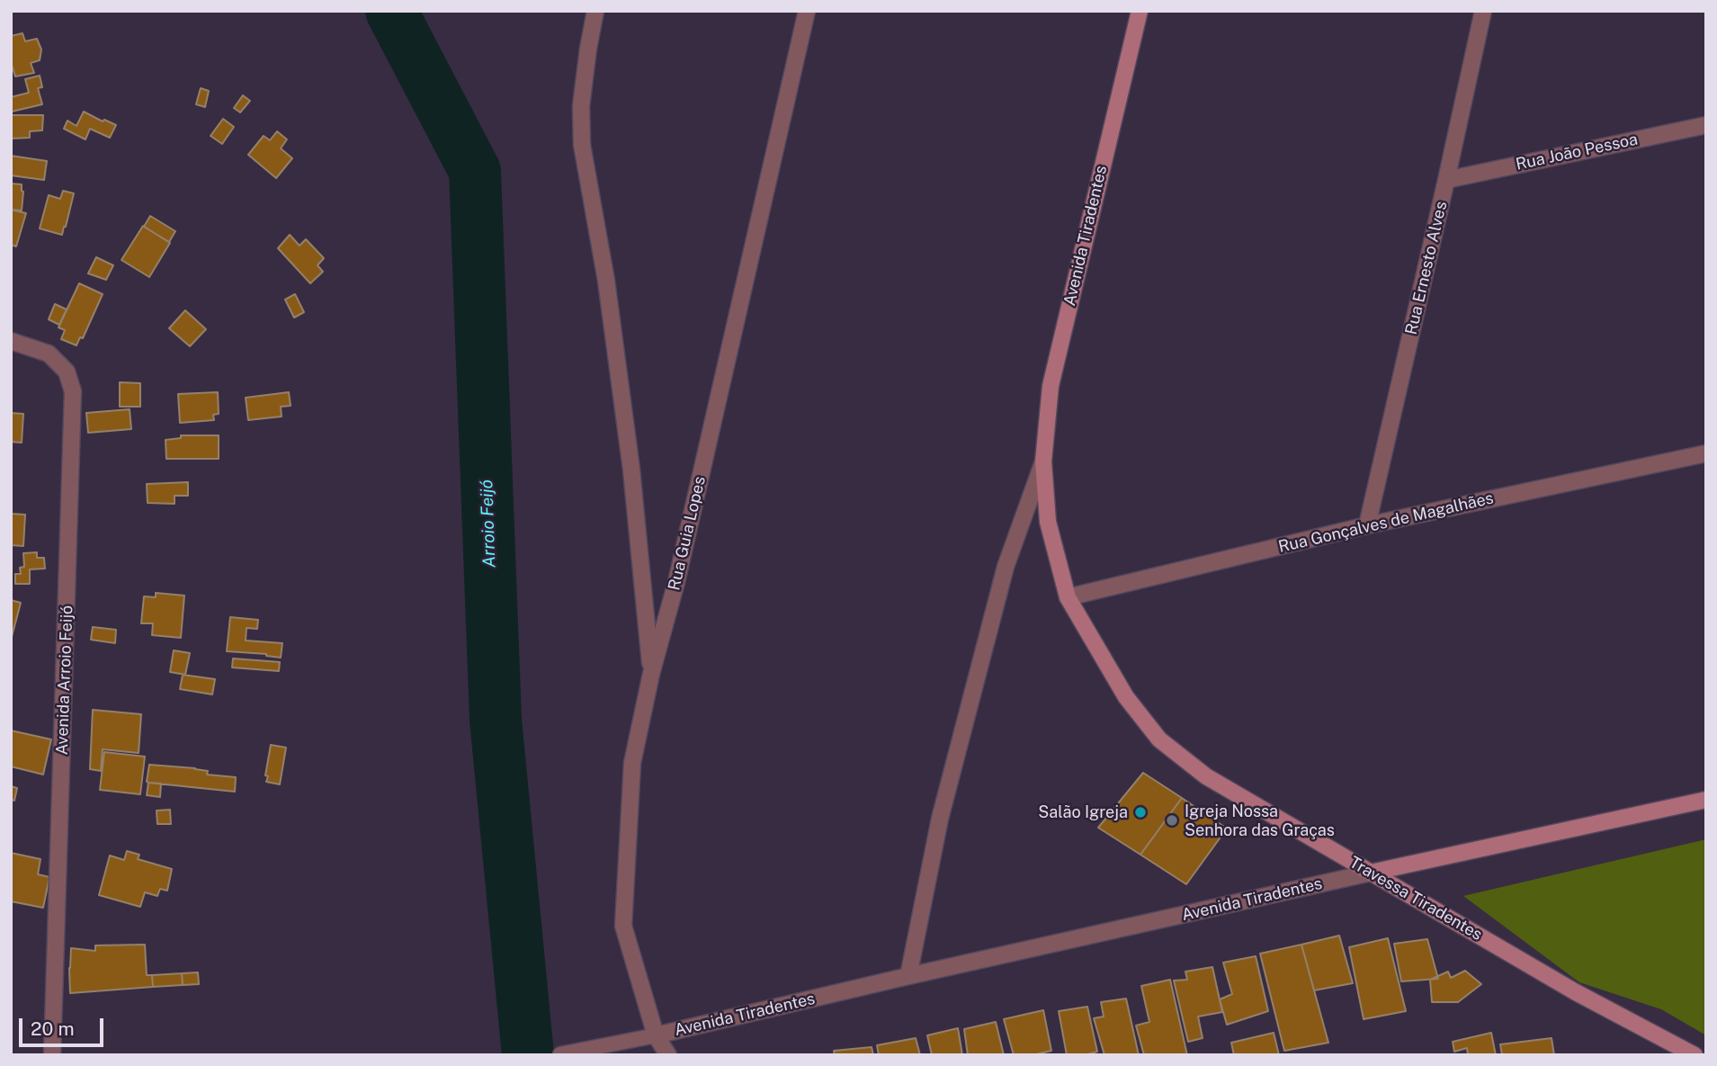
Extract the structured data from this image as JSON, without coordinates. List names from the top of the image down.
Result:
{
  "streets": {
    "main road": ["Avenida Tiradentes", "Travessa Tiradentes"],
    "street": [
      "Rua João Pessoa",
      "Rua Ernesto Alves",
      "Rua Gonçalves de Magalhães",
      "Rua Guia Lopes",
      "Avenida Arroio Feijó"
    ]
  },
  "crossings": [
    ["Rua João Pessoa", "Rua Ernesto Alves"],
    ["Avenida Tiradentes", "Rua Gonçalves de Magalhães"],
    ["Avenida Tiradentes", "Rua Guia Lopes"],
    ["Avenida Tiradentes", "Travessa Tiradentes"],
    ["Rua Ernesto Alves", "Rua Gonçalves de Magalhães"],
    ["Rua Gonçalves de Magalhães", "Travessa Tiradentes"]
  ],
  "water": ["Arroio Feijó"],
  "places": ["Salão Igreja", "Igreja Nossa Senhora das Graças"],
  "scale_bar": "20 m"
}
